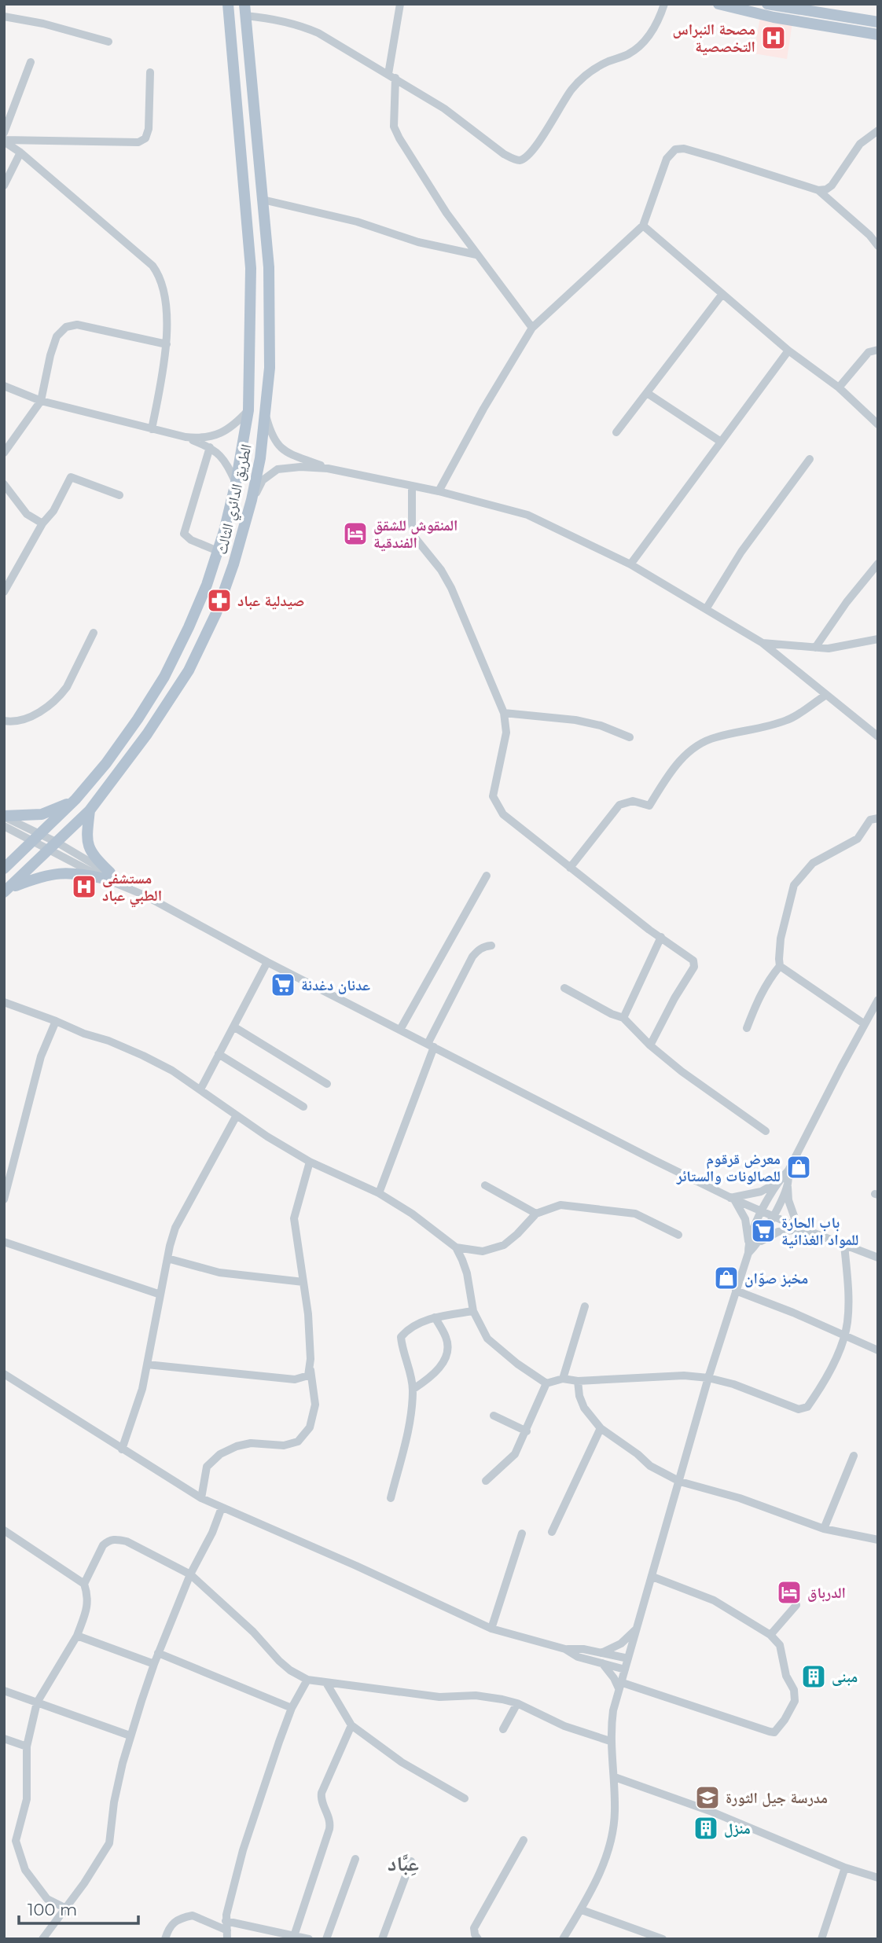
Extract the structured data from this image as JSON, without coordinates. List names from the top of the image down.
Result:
{
  "streets": {
    "main road": ["الطريق الدائري الثالث"]
  },
  "districts": ["عِبَّاد"],
  "places": {
    "hospital": ["مصحة النبراس التخصصية", "مستشفى الطبي عباد"],
    "hotel": ["المنقوش للشقق الفندقية", "الدرباق"],
    "pharmacy": ["صيدلية عباد"],
    "supermarket": ["عدنان دغدنة", "باب الحارة للمواد الغذائية"],
    "shop": ["معرض قرقوم للصالونات والستائر", "مخبز صوّان"],
    "building": ["مبنى", "منزل"],
    "school or university": ["مدرسة جيل الثورة"]
  },
  "scale_bar": "100 m"
}
